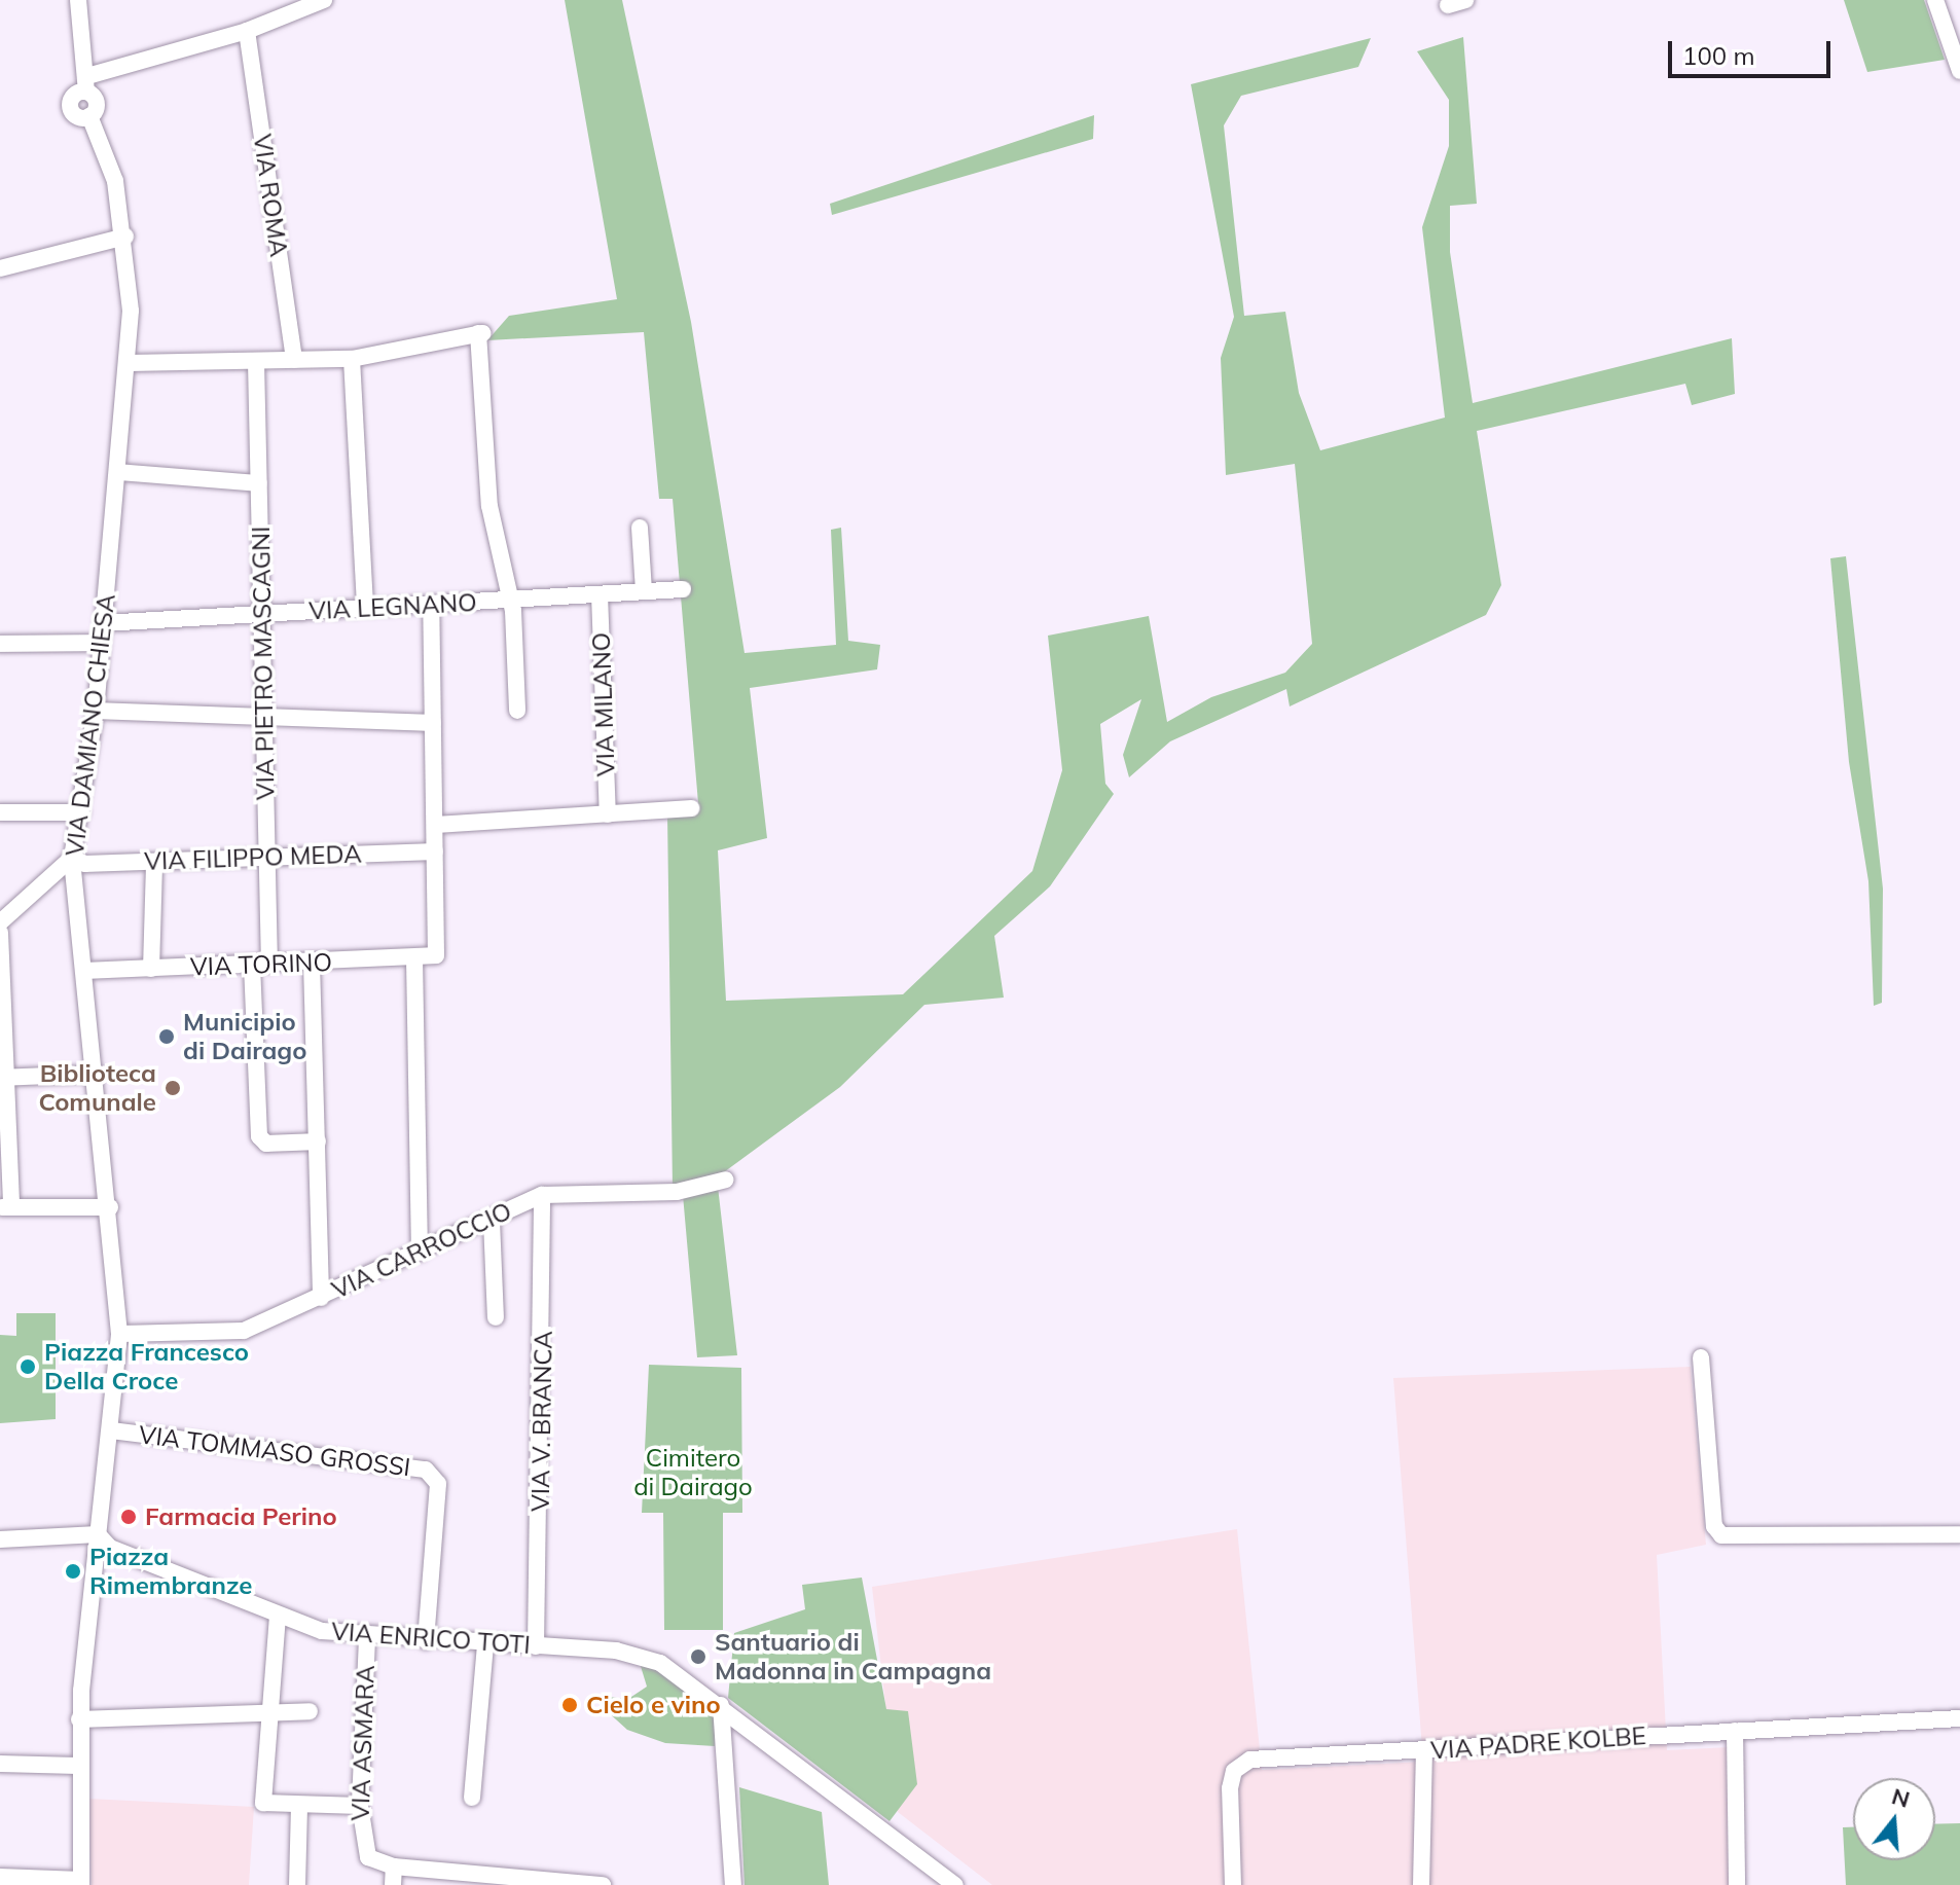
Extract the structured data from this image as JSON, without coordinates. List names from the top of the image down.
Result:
{
  "streets": {
    "street": [
      "VIA ROMA",
      "VIA LEGNANO",
      "VIA PIETRO MASCAGNI",
      "VIA MILANO",
      "VIA DAMIANO CHIESA",
      "VIA FILIPPO MEDA",
      "VIA TORINO",
      "VIA CARROCCIO",
      "VIA V. BRANCA",
      "VIA TOMMASO GROSSI",
      "VIA ENRICO TOTI",
      "VIA ASMARA",
      "VIA PADRE KOLBE"
    ]
  },
  "crossings": [
    ["VIA LEGNANO", "VIA PIETRO MASCAGNI"],
    ["VIA LEGNANO", "VIA MILANO"],
    ["VIA LEGNANO", "VIA DAMIANO CHIESA"],
    ["VIA PIETRO MASCAGNI", "VIA FILIPPO MEDA"],
    ["VIA PIETRO MASCAGNI", "VIA TORINO"],
    ["VIA DAMIANO CHIESA", "VIA FILIPPO MEDA"],
    ["VIA DAMIANO CHIESA", "VIA TORINO"],
    ["VIA DAMIANO CHIESA", "VIA CARROCCIO"],
    ["VIA DAMIANO CHIESA", "VIA TOMMASO GROSSI"],
    ["VIA DAMIANO CHIESA", "VIA ENRICO TOTI"],
    ["VIA FILIPPO MEDA", "VIA TORINO"],
    ["VIA CARROCCIO", "VIA V. BRANCA"],
    ["VIA V. BRANCA", "VIA ENRICO TOTI"],
    ["VIA TOMMASO GROSSI", "VIA ENRICO TOTI"],
    ["VIA ENRICO TOTI", "VIA ASMARA"]
  ],
  "parks": ["Cimitero di Dairago"],
  "places": [
    "Municipio di Dairago",
    "Biblioteca Comunale",
    "Piazza Francesco Della Croce",
    "Farmacia Perino",
    "Piazza Rimembranze",
    "Santuario di Madonna in Campagna",
    "Cielo e vino"
  ],
  "scale_bar": "100 m",
  "north": "top"
}
